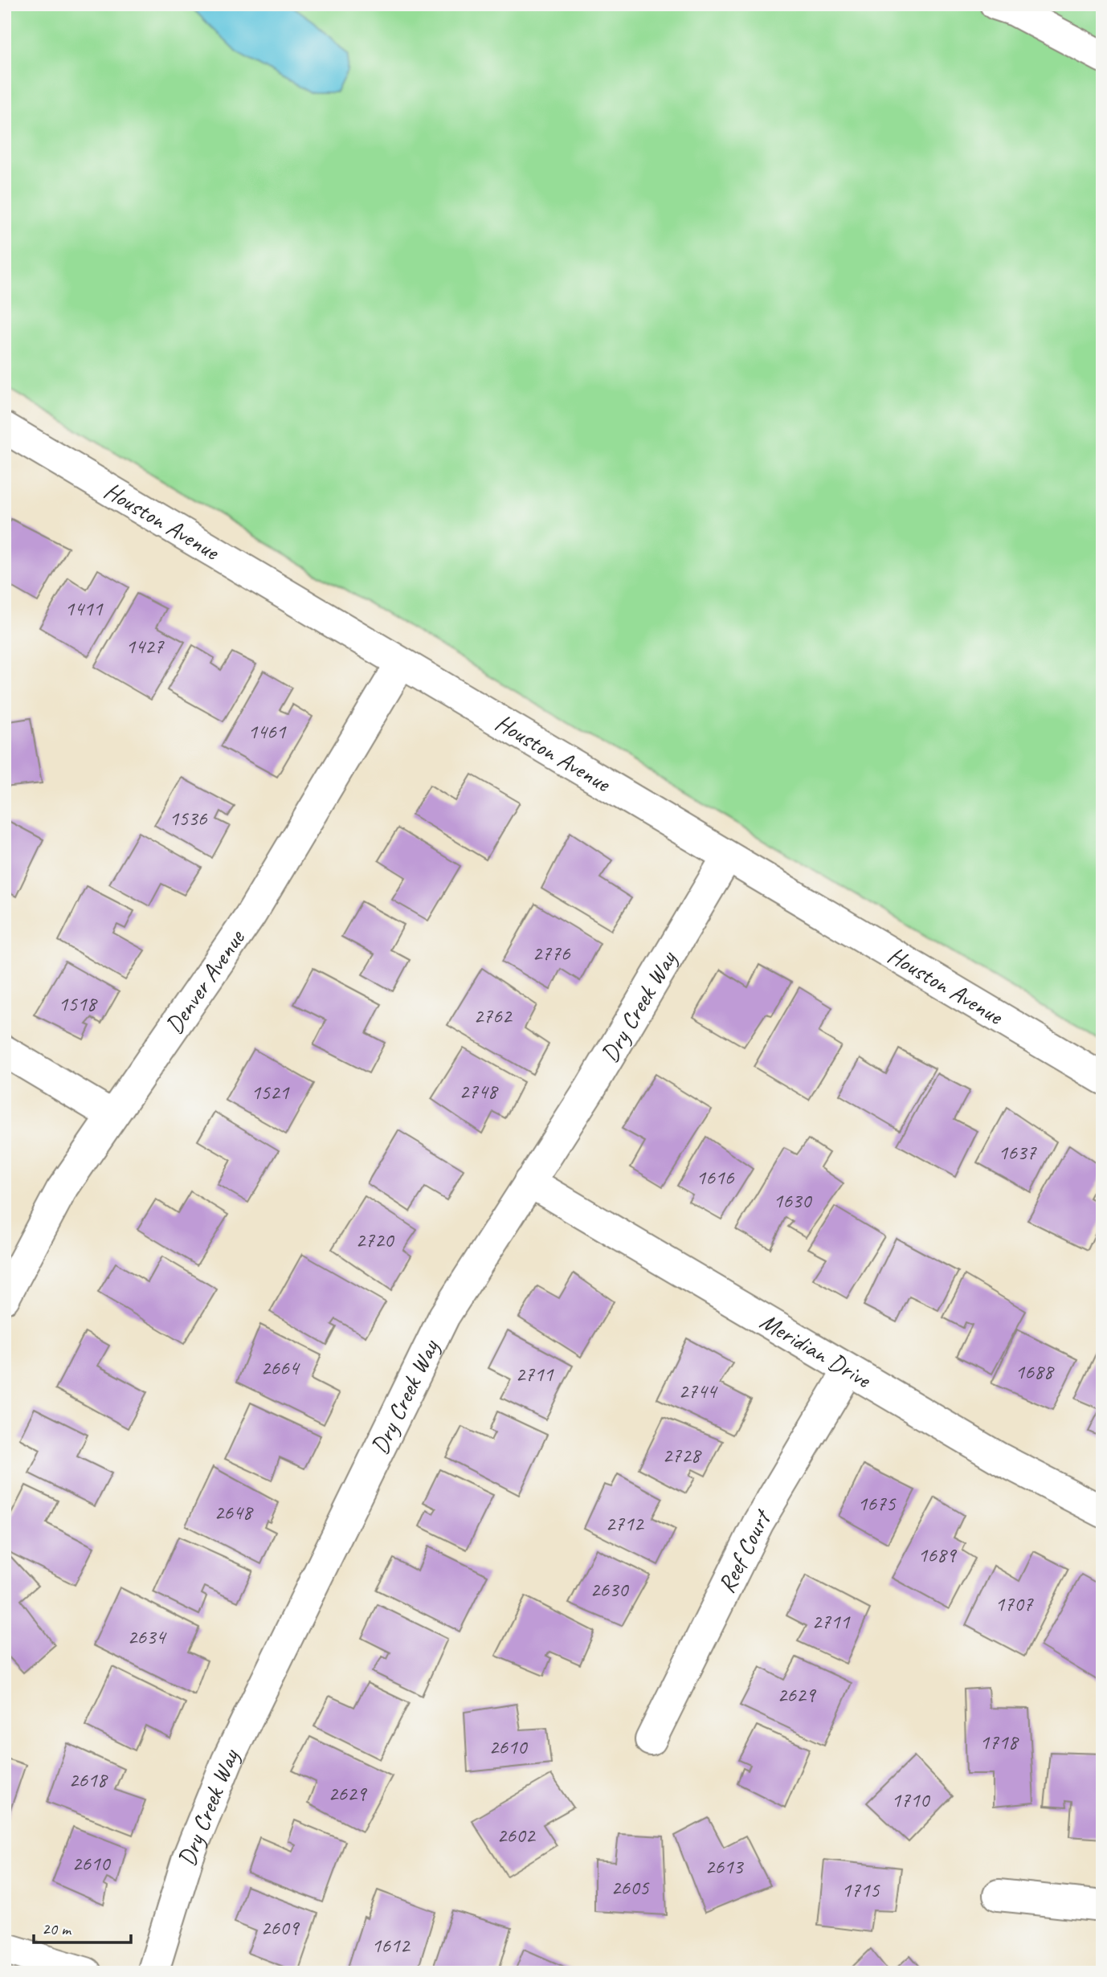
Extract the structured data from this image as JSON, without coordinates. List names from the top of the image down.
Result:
{
  "streets": {
    "street": [
      "Houston Avenue",
      "Denver Avenue",
      "Dry Creek Way",
      "Meridian Drive",
      "Reef Court"
    ]
  },
  "crossings": [
    ["Houston Avenue", "Denver Avenue"],
    ["Houston Avenue", "Dry Creek Way"],
    ["Dry Creek Way", "Meridian Drive"],
    ["Meridian Drive", "Reef Court"]
  ],
  "house_numbers": [
    "1411",
    "1427",
    "1461",
    "1536",
    "2776",
    "1518",
    "2762",
    "2748",
    "1521",
    "1637",
    "1616",
    "1630",
    "2720",
    "2664",
    "1688",
    "2711",
    "2744",
    "2728",
    "1675",
    "2648",
    "2712",
    "1689",
    "2630",
    "1707",
    "2711",
    "2634",
    "2629",
    "1718",
    "2610",
    "2618",
    "2629",
    "1710",
    "2602",
    "2610",
    "2613",
    "2605",
    "1715",
    "2609",
    "1612"
  ],
  "scale_bar": "20 m"
}
